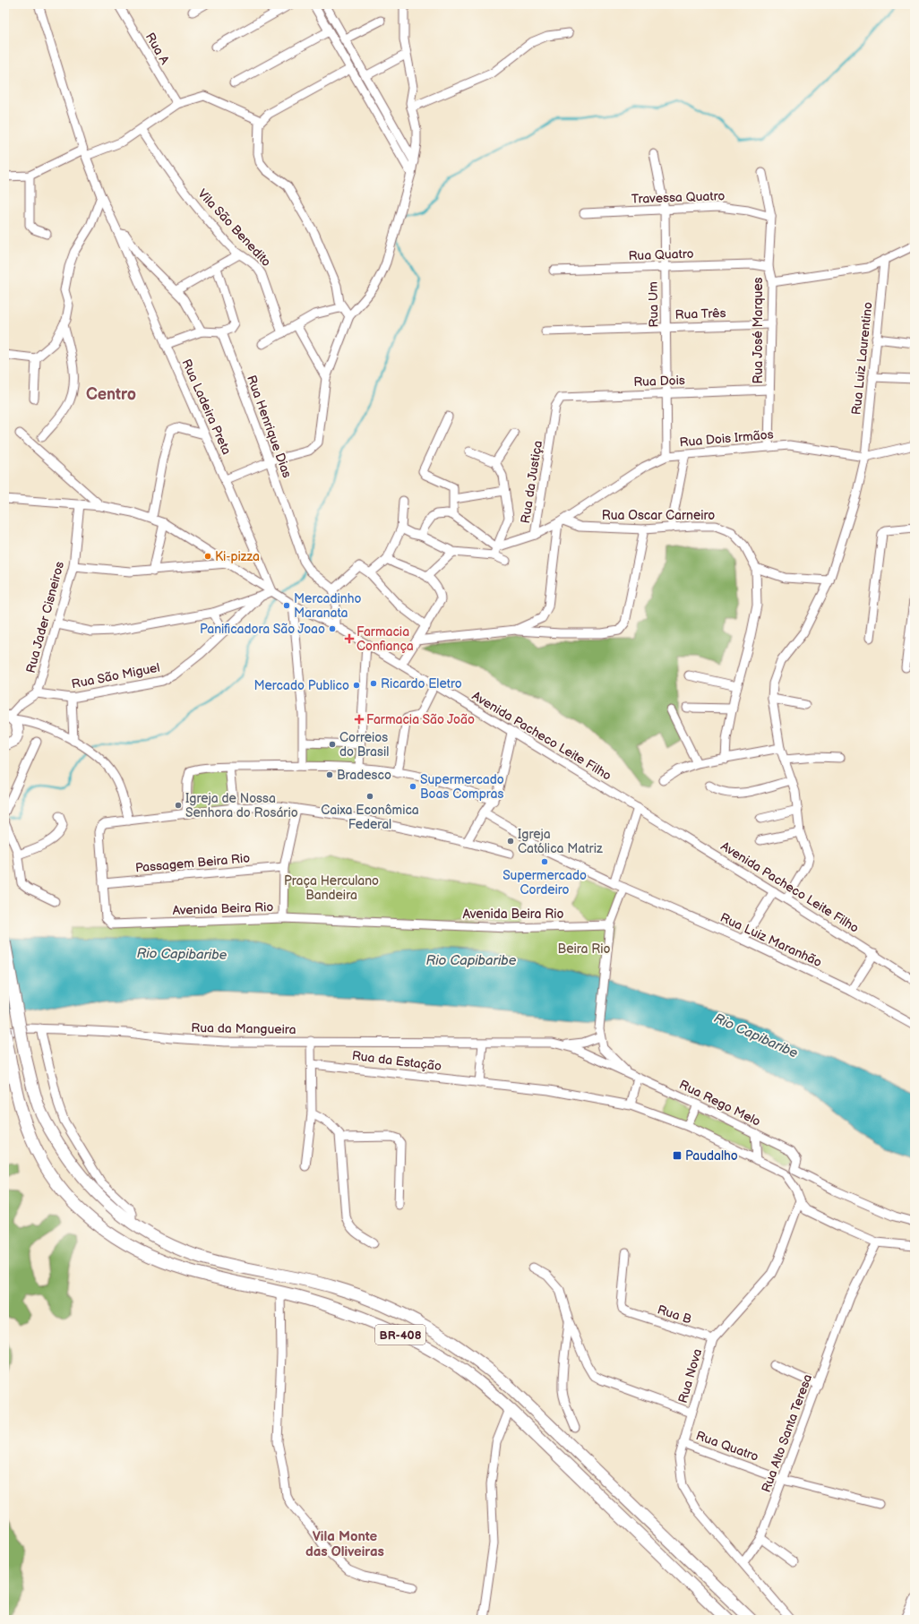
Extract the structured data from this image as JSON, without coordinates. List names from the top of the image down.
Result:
{
  "streets": {
    "highway": ["BR-408"],
    "street": [
      "Rua A",
      "Travessa Quatro",
      "Vila São Benedito",
      "Rua Quatro",
      "Rua Um",
      "Rua Três",
      "Rua José Marques",
      "Rua Luiz Laurentino",
      "Rua Dois",
      "Rua Ladeira Preta",
      "Rua Henrique Dias",
      "Rua Dois Irmãos",
      "Rua da Justiça",
      "Rua Oscar Carneiro",
      "Rua Jader Cisneiros",
      "Rua São Miguel",
      "Avenida Pacheco Leite Filho",
      "Passagem Beira Rio",
      "Avenida Beira Rio",
      "Rua Luiz Maranhão",
      "Rua da Mangueira",
      "Rua da Estação",
      "Rua Rego Melo",
      "Rua B",
      "Rua Nova",
      "Rua Alto Santa Teresa"
    ]
  },
  "crossings": [
    ["Travessa Quatro", "Rua Um"],
    ["Travessa Quatro", "Rua José Marques"],
    ["Rua Quatro", "Rua Um"],
    ["Rua Quatro", "Rua José Marques"],
    ["Rua Quatro", "Rua Nova"],
    ["Rua Quatro", "Rua Alto Santa Teresa"],
    ["Rua Um", "Rua Três"],
    ["Rua Um", "Rua Dois"],
    ["Rua Um", "Rua Dois Irmãos"],
    ["Rua Três", "Rua José Marques"],
    ["Rua José Marques", "Rua Dois"],
    ["Rua José Marques", "Rua Dois Irmãos"],
    ["Rua Luiz Laurentino", "Rua Dois Irmãos"],
    ["Rua Dois", "Rua da Justiça"],
    ["Rua Ladeira Preta", "Rua São Miguel"],
    ["Rua Ladeira Preta", "Avenida Pacheco Leite Filho"],
    ["Rua Dois Irmãos", "Rua da Justiça"],
    ["Rua Dois Irmãos", "Rua Oscar Carneiro"],
    ["Rua da Justiça", "Rua Oscar Carneiro"],
    ["Rua Jader Cisneiros", "Rua São Miguel"],
    ["Rua Jader Cisneiros", "Avenida Pacheco Leite Filho"],
    ["Rua São Miguel", "Avenida Pacheco Leite Filho"],
    ["Passagem Beira Rio", "Avenida Beira Rio"],
    ["Rua da Mangueira", "Rua Rego Melo"],
    ["Rua B", "Rua Nova"],
    ["Rua Nova", "Rua Alto Santa Teresa"]
  ],
  "districts": ["Centro", "Vila Monte das Oliveiras"],
  "water": ["Rio Capibaribe"],
  "parks": ["Praça Herculano Bandeira", "Beira Rio"],
  "places": {
    "other": [
      "Ki-pizza",
      "Mercadinho Maranata",
      "Panificadora São Joao",
      "Ricardo Eletro",
      "Mercado Publico",
      "Correios do Brasil",
      "Bradesco",
      "Supermercado Boas Compras",
      "Caixa Econômica Federal",
      "Igreja de Nossa Senhora do Rosário",
      "Igreja Católica Matriz",
      "Supermercado Cordeiro"
    ],
    "health": ["Farmacia Confiança", "Farmacia São João"],
    "transit": ["Paudalho"]
  }
}
